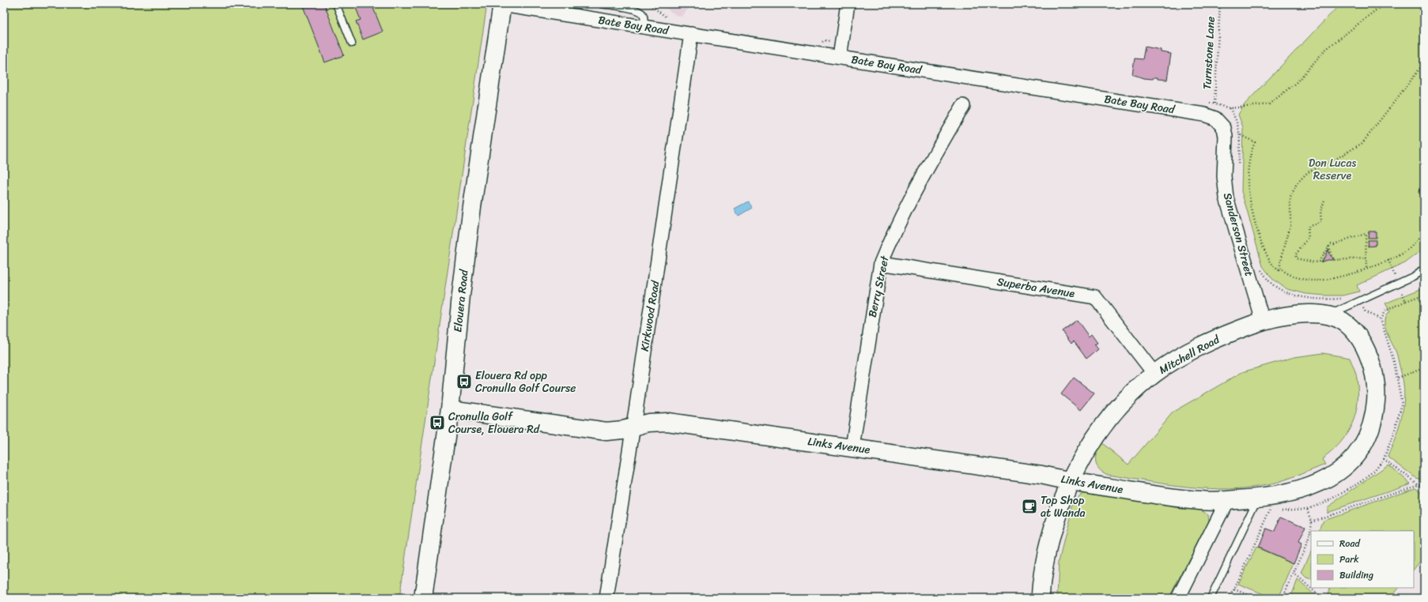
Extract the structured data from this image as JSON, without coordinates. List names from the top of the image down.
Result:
{
  "streets": {
    "street": [
      "Bate Bay Road",
      "Sanderson Street",
      "Berry Street",
      "Superba Avenue",
      "Elouera Road",
      "Kirkwood Road",
      "Mitchell Road",
      "Links Avenue"
    ],
    "path": ["Turnstone Lane"]
  },
  "crossings": [
    ["Bate Bay Road", "Sanderson Street"],
    ["Bate Bay Road", "Elouera Road"],
    ["Bate Bay Road", "Kirkwood Road"],
    ["Sanderson Street", "Mitchell Road"],
    ["Berry Street", "Superba Avenue"],
    ["Berry Street", "Links Avenue"],
    ["Superba Avenue", "Mitchell Road"],
    ["Elouera Road", "Links Avenue"],
    ["Kirkwood Road", "Links Avenue"],
    ["Mitchell Road", "Links Avenue"]
  ],
  "parks": ["Don Lucas Reserve"],
  "places": {
    "bus stop": ["Elouera Rd opp Cronulla Golf Course", "Cronulla Golf Course, Elouera Rd"],
    "cafe": ["Top Shop at Wanda"]
  },
  "legend": ["Road", "Park", "Building"]
}
